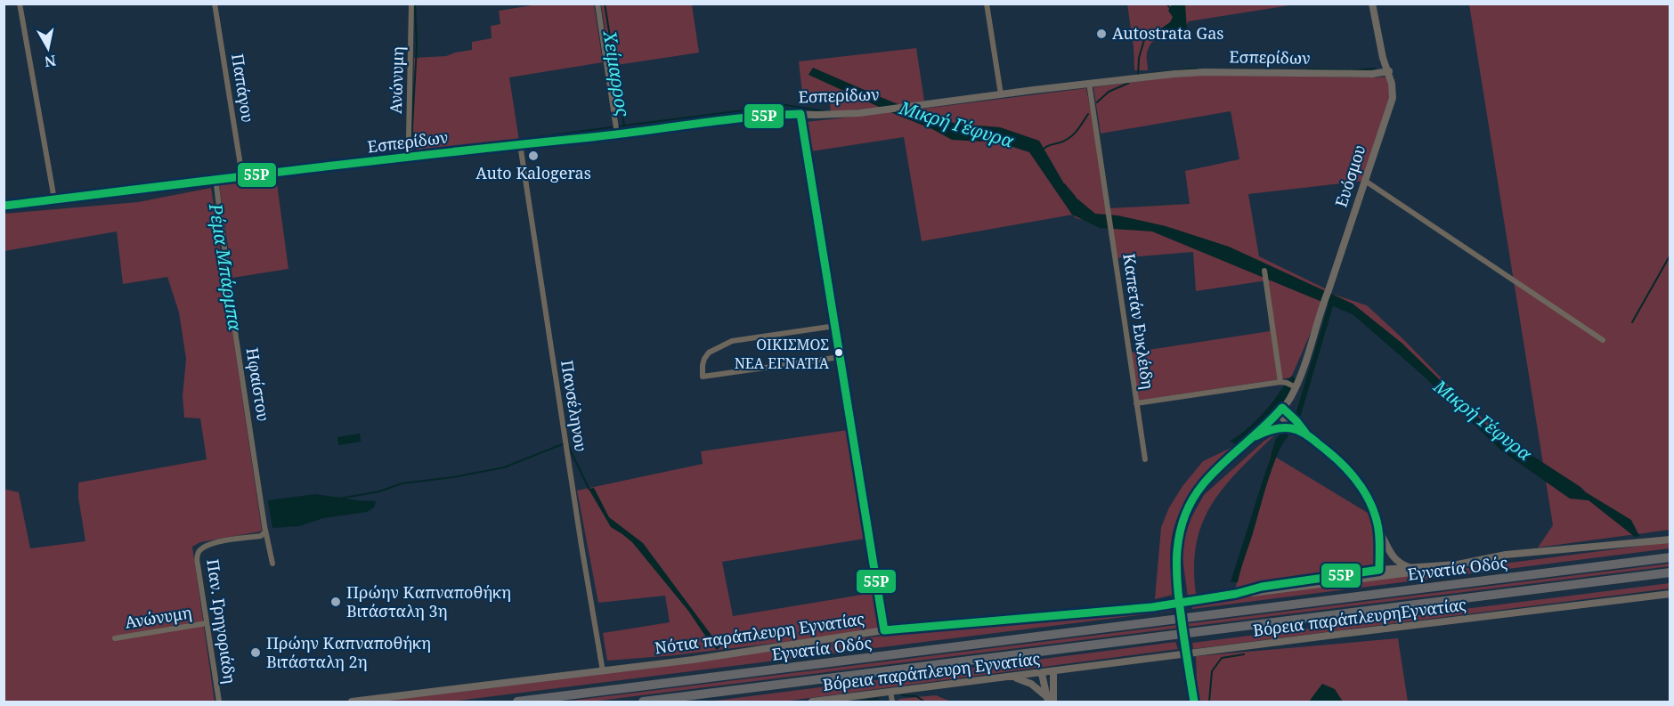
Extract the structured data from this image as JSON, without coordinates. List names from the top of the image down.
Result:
{
  "streets": {
    "highway": ["Εγνατία Οδός"],
    "street": [
      "Εσπερίδων",
      "Ανώνυμη",
      "Παπάγου",
      "Ευόσμου",
      "Καπετάν Ευκλέιδη",
      "Ηφαίστου",
      "Πανσέληνου",
      "Βόρεια παράπλευρηΕγνατίας",
      "Παν. Γρηγοριάδη",
      "Νότια παράπλευρη Εγνατίας",
      "Βόρεια παράπλευρη Εγνατίας"
    ]
  },
  "crossings": [
    ["Εσπερίδων", "Ανώνυμη"],
    ["Εσπερίδων", "Παπάγου"],
    ["Εσπερίδων", "Ευόσμου"],
    ["Εσπερίδων", "Καπετάν Ευκλέιδη"],
    ["Εσπερίδων", "Ηφαίστου"],
    ["Εσπερίδων", "Πανσέληνου"],
    ["Ανώνυμη", "Παν. Γρηγοριάδη"],
    ["Ευόσμου", "Καπετάν Ευκλέιδη"],
    ["Ηφαίστου", "Παν. Γρηγοριάδη"],
    ["Πανσέληνου", "Νότια παράπλευρη Εγνατίας"],
    ["Βόρεια παράπλευρηΕγνατίας", "Βόρεια παράπλευρη Εγνατίας"]
  ],
  "water": ["Χείμαρρος", "Μικρή Γέφυρα", "Ρέμα Μπάρμπα"],
  "places": [
    "Autostrata Gas",
    "Auto Kalogeras",
    "ΟΙΚΙΣΜΟΣ ΝΕΑ ΕΓΝΑΤΙΑ",
    "Πρώην Καπναποθήκη Βιτάσταλη 3η",
    "Πρώην Καπναποθήκη Βιτάσταλη 2η"
  ],
  "lines": ["transit line 55Ρ"],
  "north": "bottom"
}
